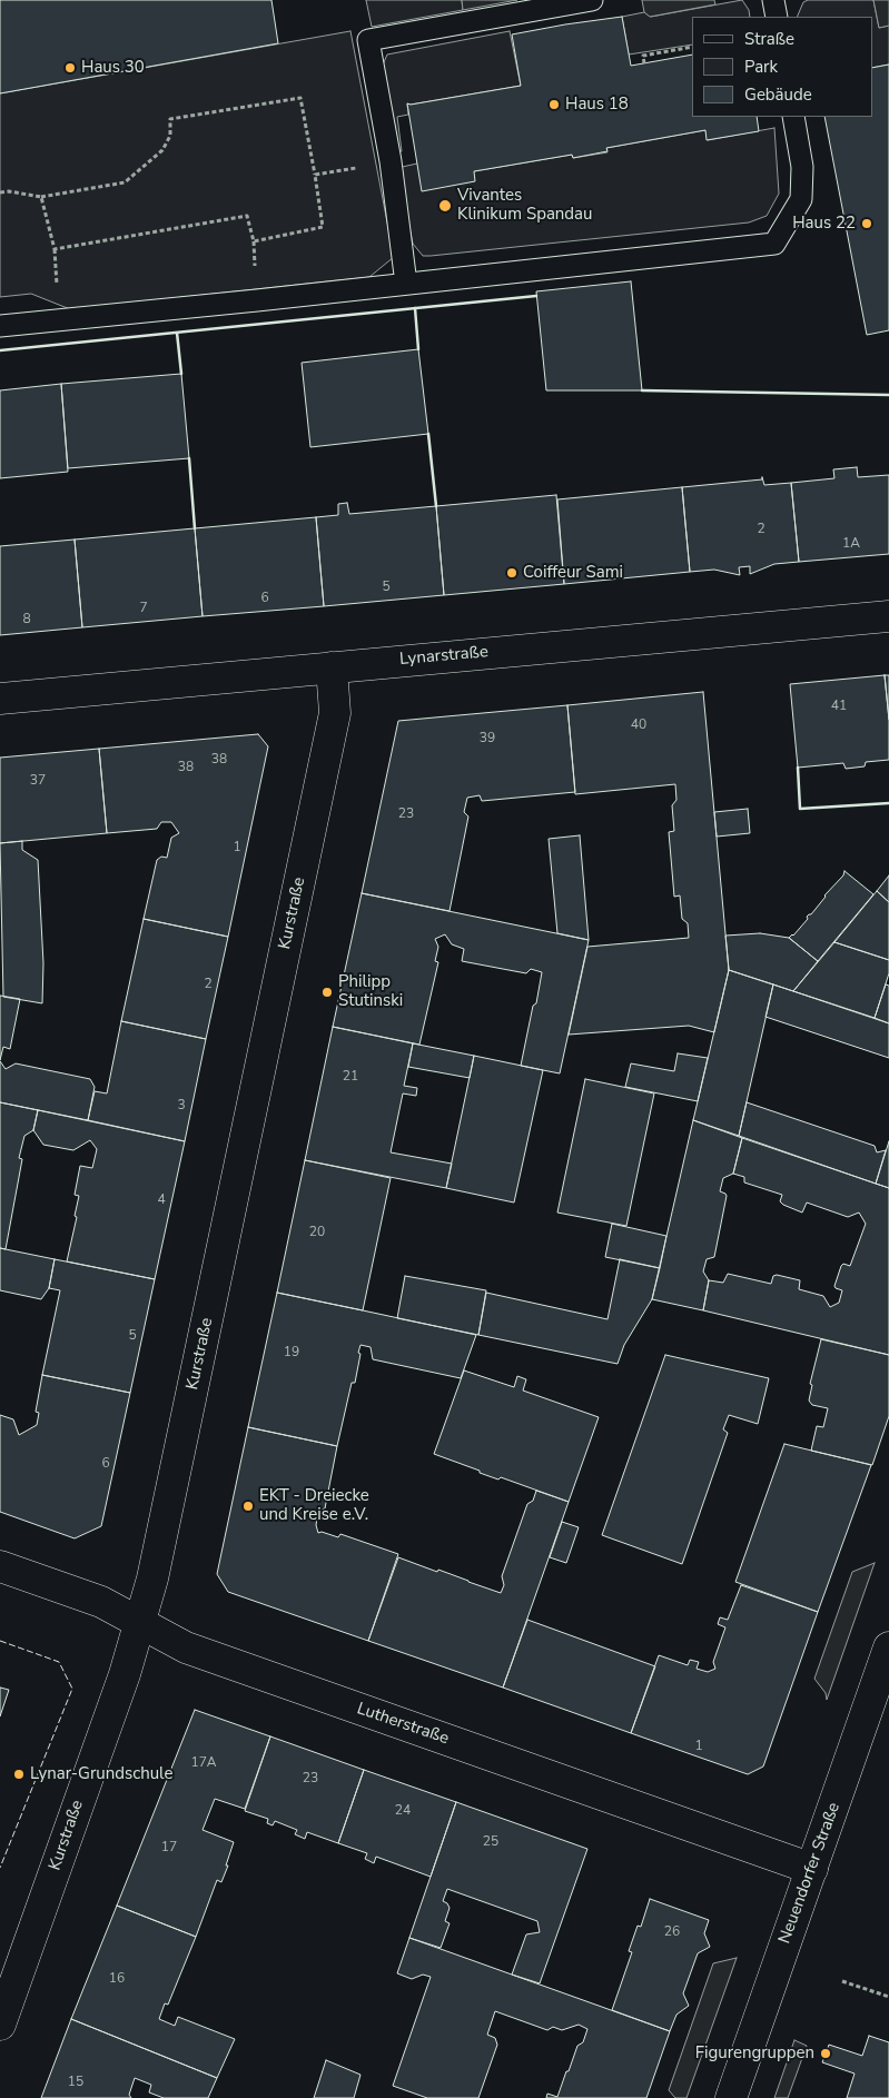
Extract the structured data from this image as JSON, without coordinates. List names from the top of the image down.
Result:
{
  "streets": {
    "street": [
      "Lynarstraße",
      "Kurstraße",
      "Lutherstraße",
      "Neuendorfer Straße"
    ]
  },
  "crossings": [
    ["Lynarstraße", "Kurstraße"],
    ["Kurstraße", "Lutherstraße"],
    ["Lutherstraße", "Neuendorfer Straße"]
  ],
  "places": [
    "Haus 30",
    "Haus 18",
    "Vivantes Klinikum Spandau",
    "Haus 22",
    "Coiffeur Sami",
    "Philipp Stutinski",
    "EKT - Dreiecke und Kreise e.V.",
    "Lynar-Grundschule",
    "Figurengruppen"
  ],
  "house_numbers": [
    "2",
    "1A",
    "5",
    "6",
    "7",
    "8",
    "41",
    "40",
    "39",
    "38",
    "38",
    "37",
    "23",
    "1",
    "2",
    "21",
    "3",
    "4",
    "20",
    "5",
    "19",
    "6",
    "1",
    "17A",
    "23",
    "24",
    "25",
    "17",
    "26",
    "16",
    "15"
  ],
  "legend": ["Straße", "Park", "Gebäude"]
}
